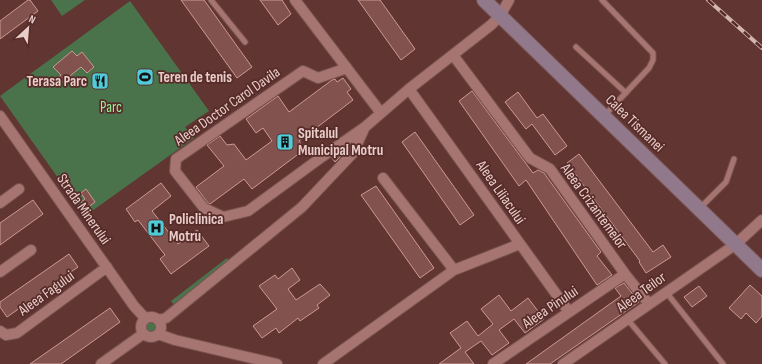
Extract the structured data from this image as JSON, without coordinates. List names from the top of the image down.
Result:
{
  "streets": {
    "main road": ["Calea Tismanei"],
    "street": [
      "Aleea Doctor Carol Davila",
      "Aleea Liliacului",
      "Aleea Crizantemelor",
      "Strada Minerului",
      "Aleea Teilor",
      "Aleea Fagului",
      "Aleea Pinului"
    ]
  },
  "crossings": [
    ["Aleea Doctor Carol Davila", "Calea Tismanei"],
    ["Aleea Doctor Carol Davila", "Aleea Liliacului"],
    ["Aleea Doctor Carol Davila", "Aleea Crizantemelor"],
    ["Aleea Doctor Carol Davila", "Strada Minerului"],
    ["Calea Tismanei", "Aleea Teilor"],
    ["Aleea Liliacului", "Aleea Pinului"],
    ["Aleea Crizantemelor", "Aleea Teilor"],
    ["Aleea Crizantemelor", "Aleea Pinului"],
    ["Strada Minerului", "Aleea Fagului"]
  ],
  "parks": ["Parc"],
  "places": {
    "sports": ["Teren de tenis"],
    "restaurant": ["Terasa Parc"],
    "building": ["Spitalul Municipal Motru"],
    "hospital": ["Policlinica Motru"]
  },
  "north": "top right"
}
